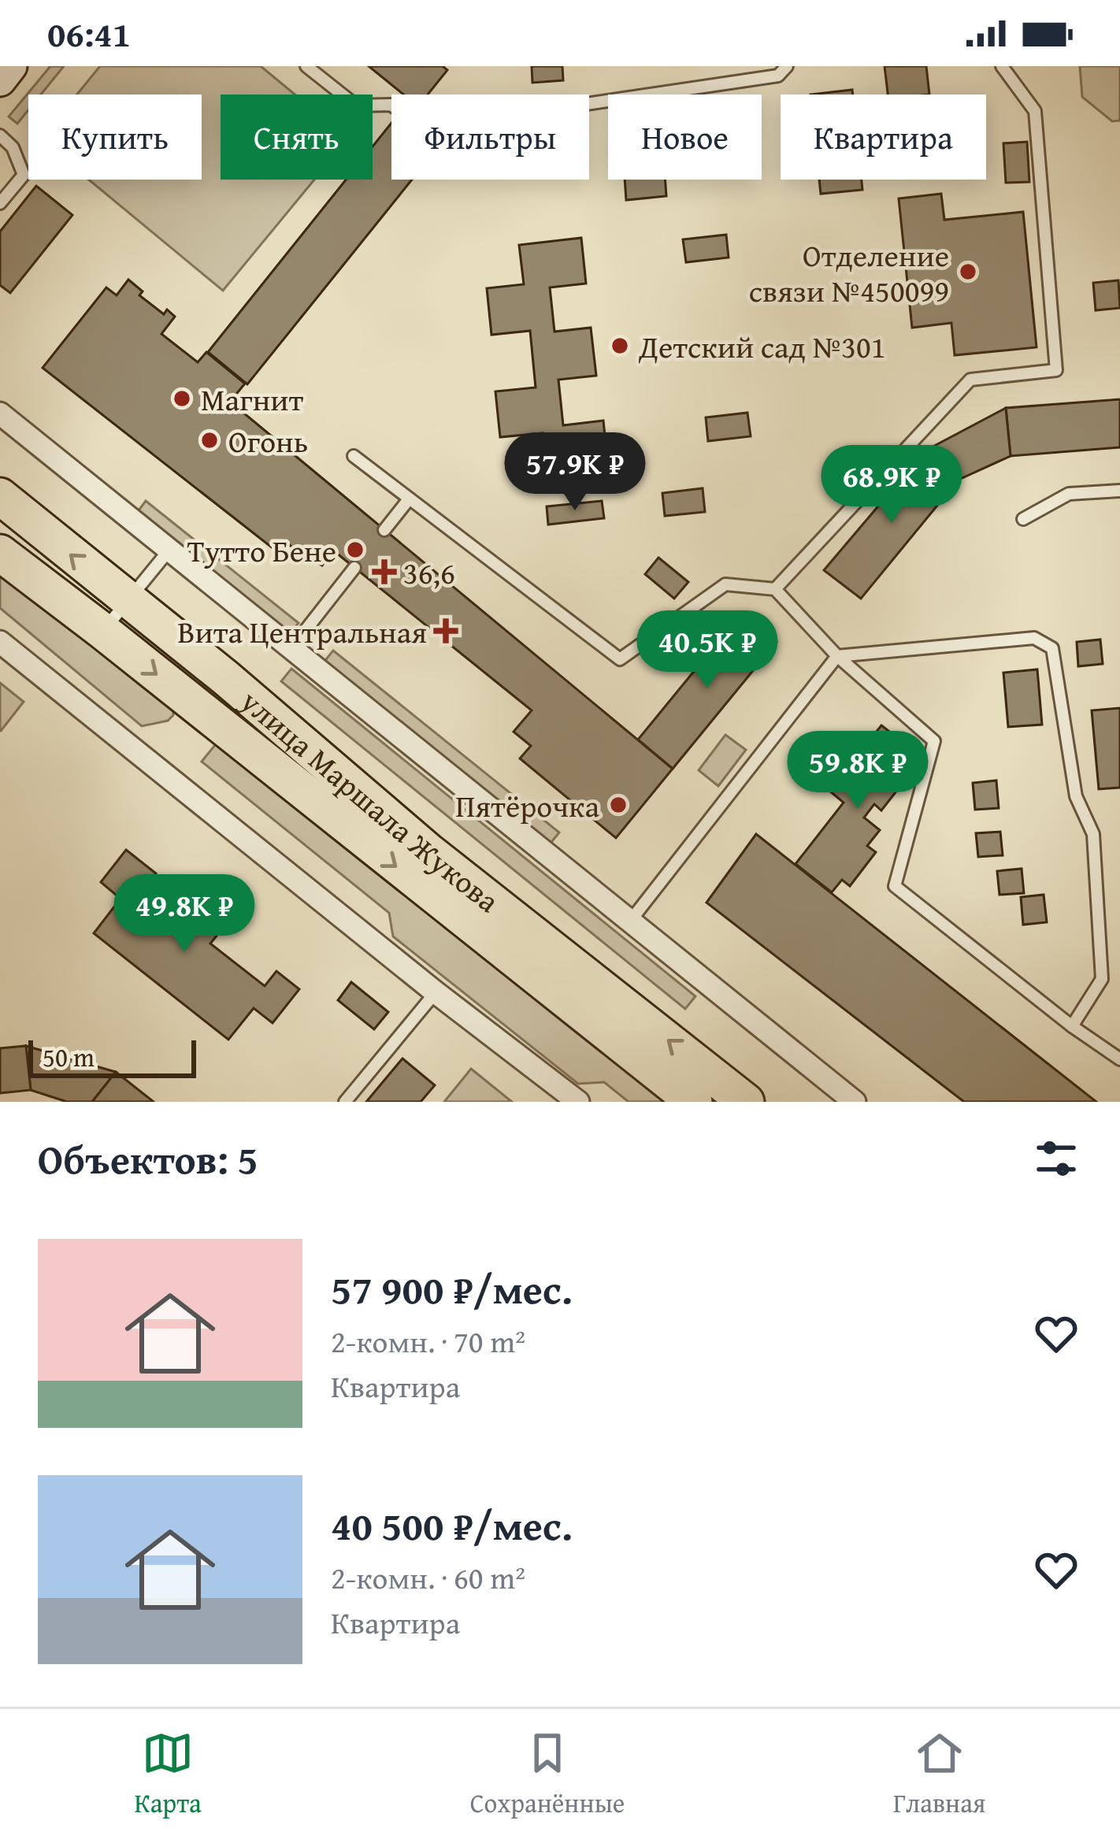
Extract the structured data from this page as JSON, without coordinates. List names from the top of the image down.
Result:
{
  "streets": {
    "main road": ["улица Маршала Жукова"]
  },
  "places": {
    "other": [
      "Отделение связи №450099",
      "Детский сад №301",
      "Магнит",
      "Огонь",
      "Тутто Бене",
      "Пятёрочка"
    ],
    "health": ["36,6", "Вита Центральная"]
  },
  "scale_bar": "50 m",
  "page": {
    "status": "06:41",
    "chip": [
      "Купить",
      "Снять",
      "Фильтры",
      "Новое",
      "Квартира"
    ],
    "price": [
      "57.9K ₽",
      "68.9K ₽",
      "40.5K ₽",
      "59.8K ₽",
      "49.8K ₽"
    ],
    "scale": "50 m",
    "heading": "Объектов: 5",
    "list": [
      {
        "name": "57 900 ₽/мес.",
        "note": "2-комн. · 70 m² · Квартира"
      },
      {
        "name": "40 500 ₽/мес.",
        "note": "2-комн. · 60 m² · Квартира"
      }
    ],
    "tabs": ["Карта", "Сохранённые", "Главная"]
  }
}
